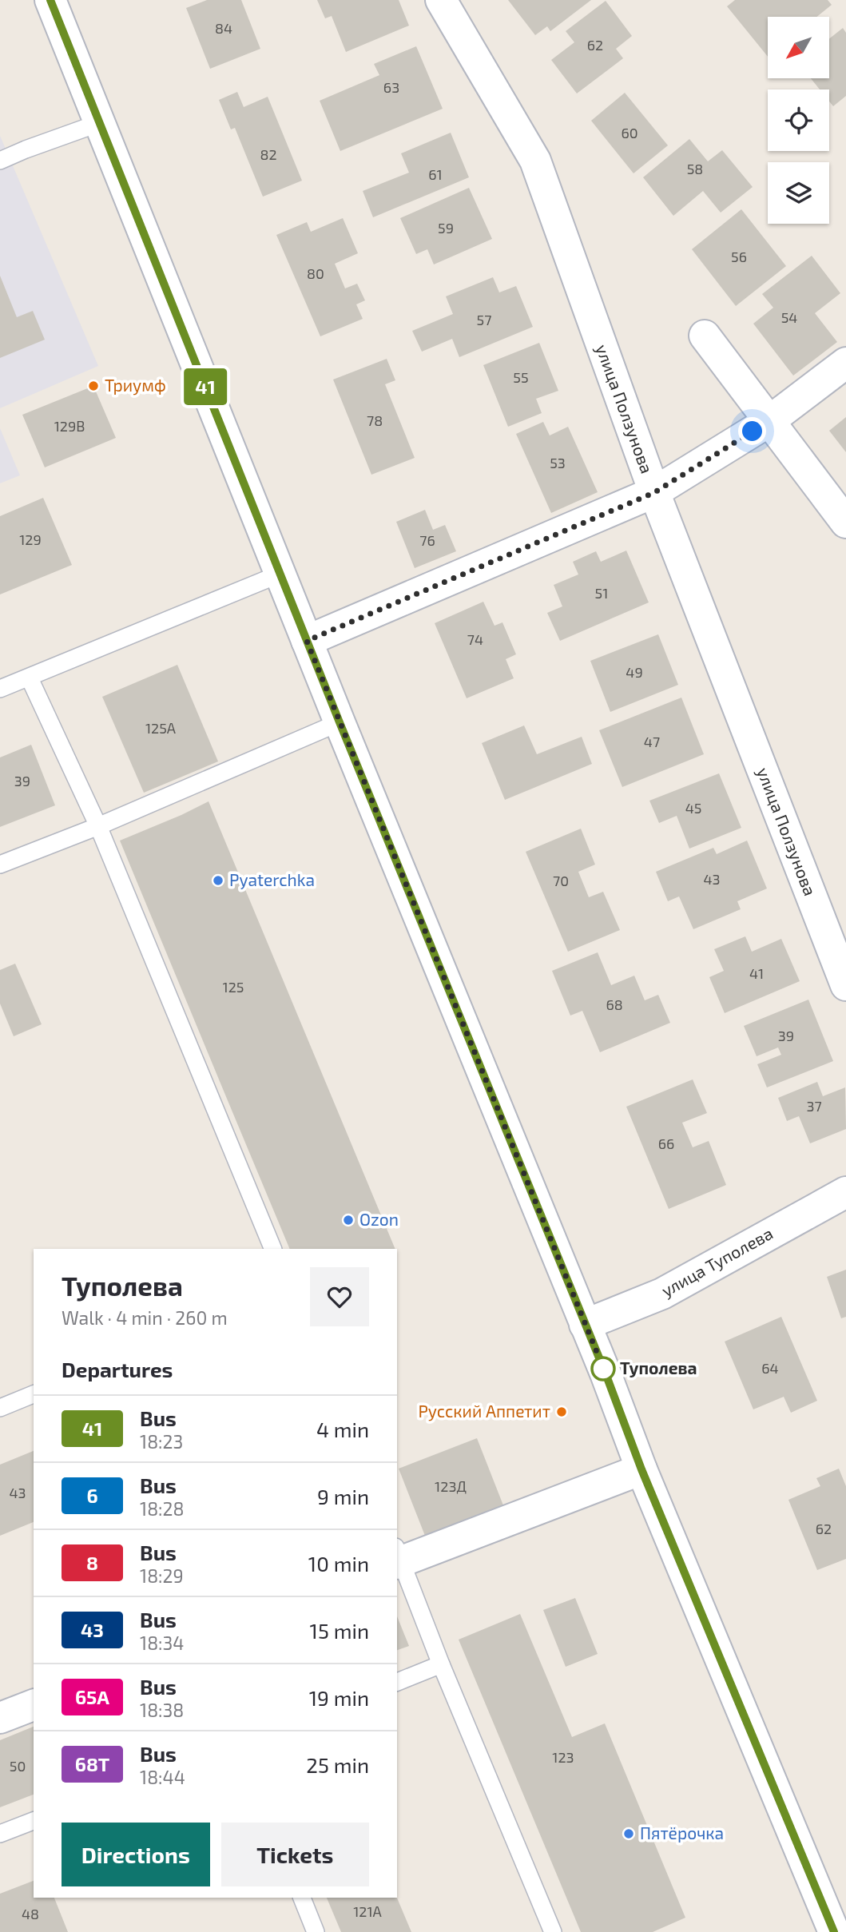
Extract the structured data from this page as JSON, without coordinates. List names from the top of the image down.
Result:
{
  "streets": {
    "street": ["улица Ползунова", "улица Туполева"]
  },
  "places": [
    "Триумф",
    "Pyaterchka",
    "Ozon",
    "Туполева",
    "Русский Аппетит",
    "Пятёрочка"
  ],
  "lines": ["bus line 41"],
  "house_numbers": [
    "84",
    "62",
    "63",
    "60",
    "82",
    "58",
    "61",
    "59",
    "56",
    "80",
    "54",
    "57",
    "55",
    "78",
    "129В",
    "53",
    "129",
    "76",
    "51",
    "74",
    "49",
    "125А",
    "47",
    "39",
    "45",
    "43",
    "70",
    "41",
    "125",
    "68",
    "39",
    "37",
    "66",
    "64",
    "123Д",
    "43",
    "62",
    "123",
    "50",
    "121А",
    "48"
  ],
  "north": "bottom left",
  "page": {
    "on_map": "41",
    "heading": [
      ["Туполева", "Walk · 4 min · 260 m"],
      "Departures"
    ],
    "list": [
      {
        "mark": "41",
        "name": "Bus",
        "note": "18:23",
        "value": "4 min"
      },
      {
        "mark": "6",
        "name": "Bus",
        "note": "18:28",
        "value": "9 min"
      },
      {
        "mark": "8",
        "name": "Bus",
        "note": "18:29",
        "value": "10 min"
      },
      {
        "mark": "43",
        "name": "Bus",
        "note": "18:34",
        "value": "15 min"
      },
      {
        "mark": "65А",
        "name": "Bus",
        "note": "18:38",
        "value": "19 min"
      },
      {
        "mark": "68Т",
        "name": "Bus",
        "note": "18:44",
        "value": "25 min"
      }
    ],
    "buttons": ["Directions", "Tickets"]
  }
}
